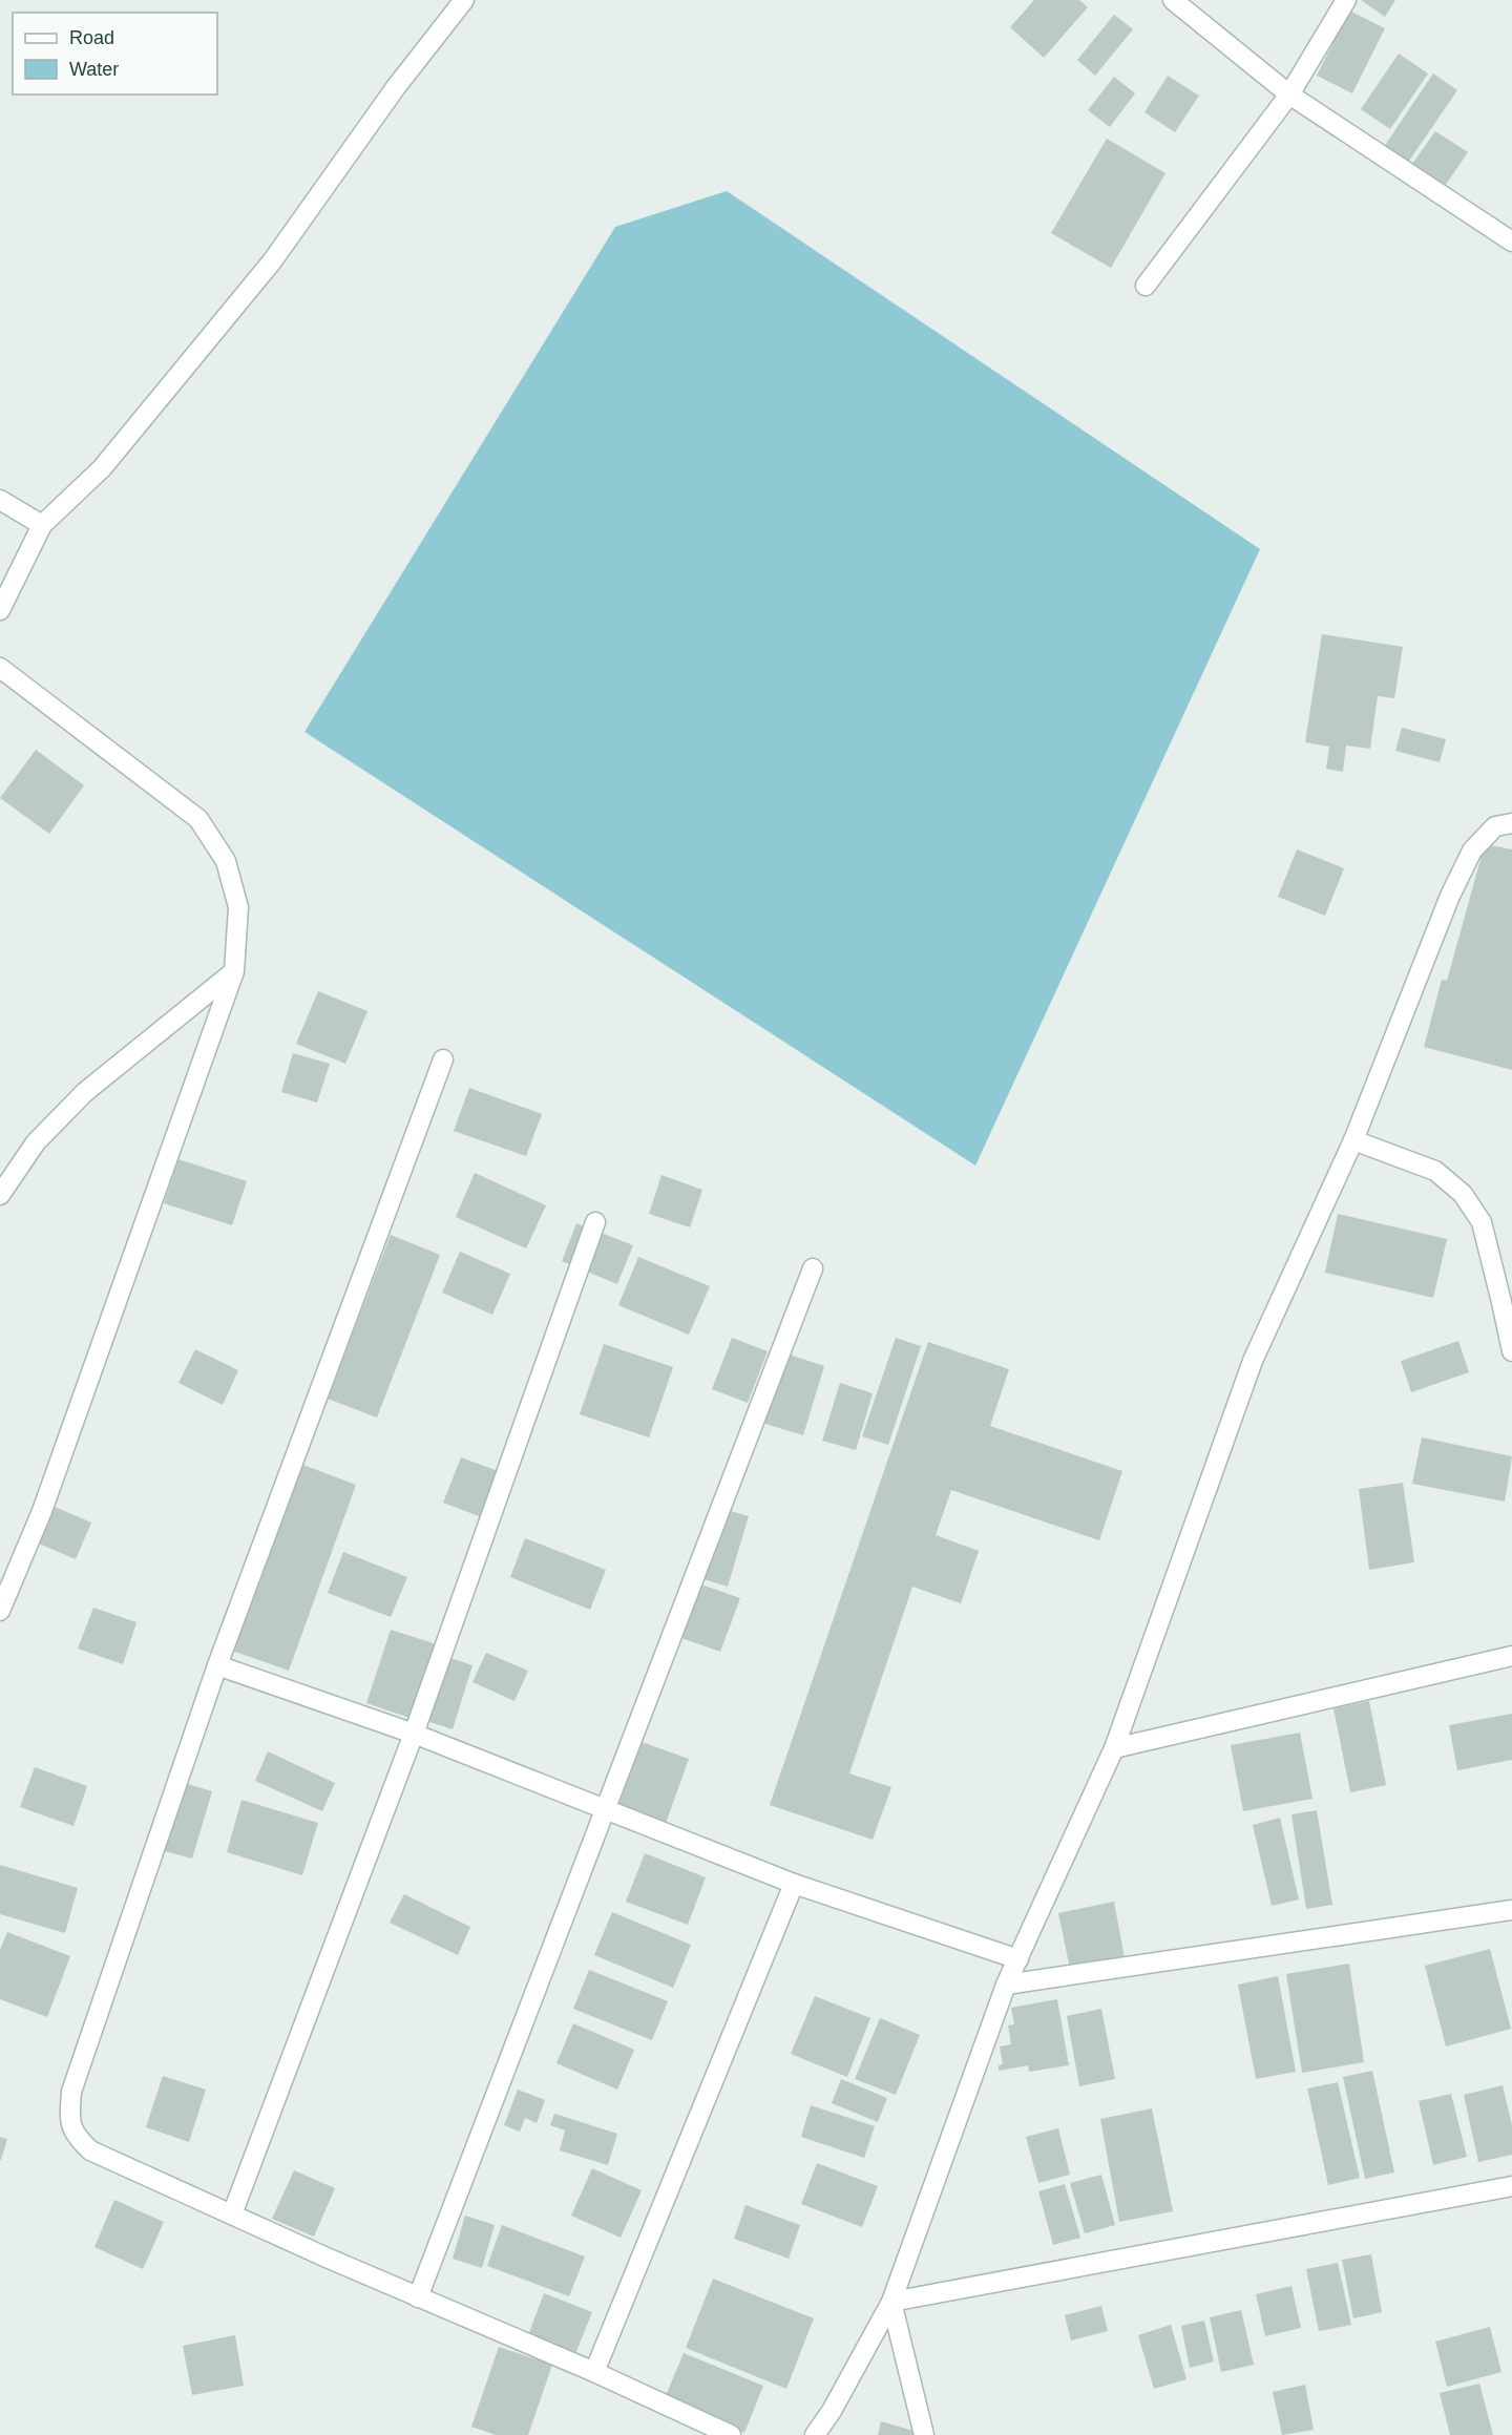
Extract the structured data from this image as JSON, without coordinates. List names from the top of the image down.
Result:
{
  "legend": ["Road", "Water"]
}
